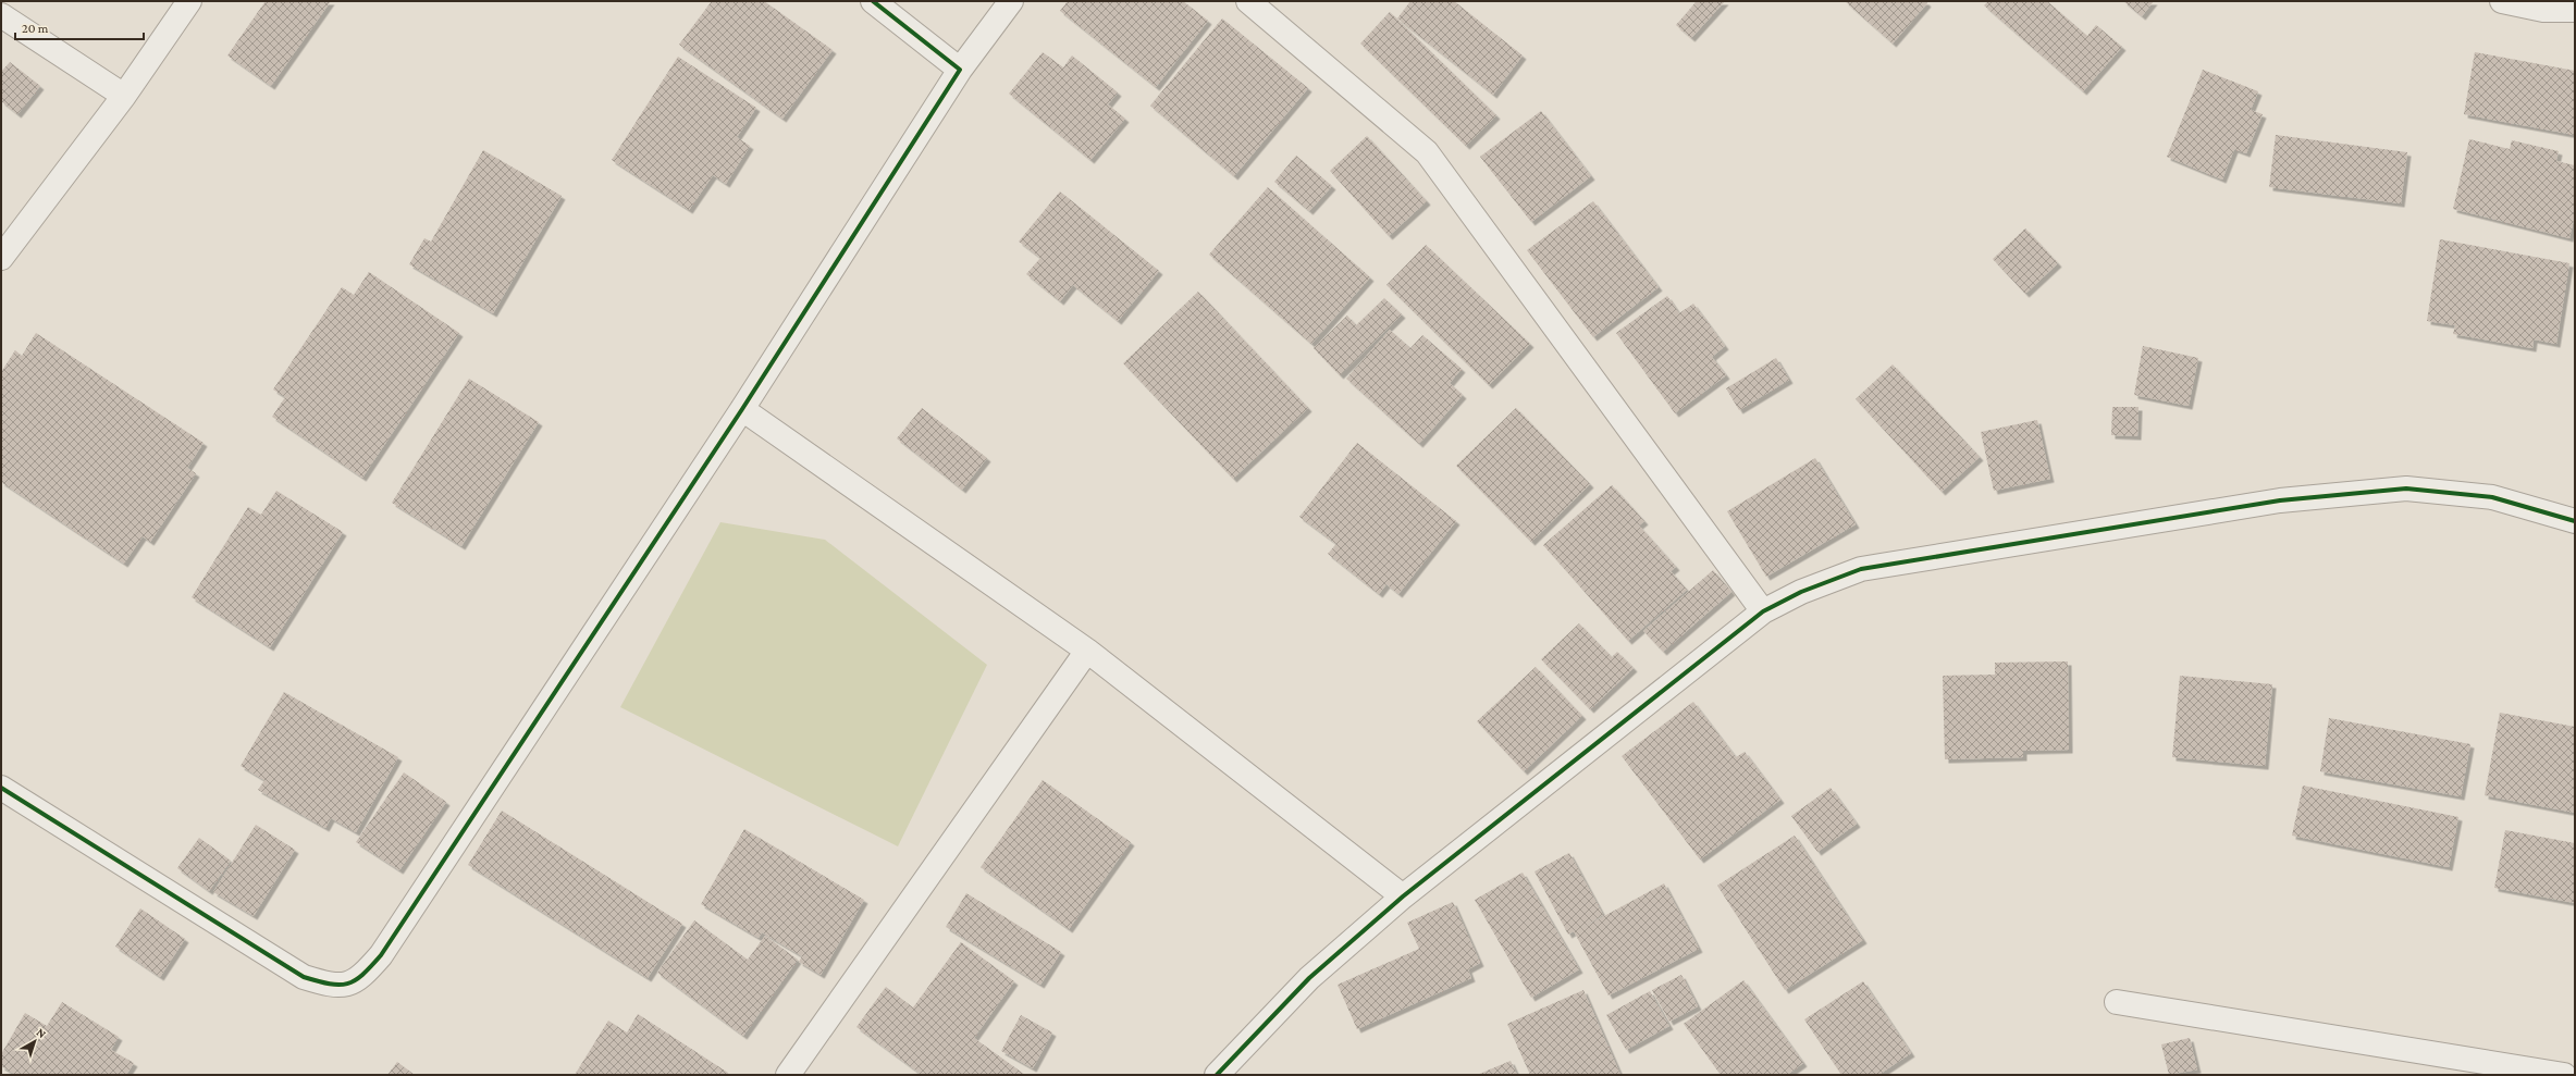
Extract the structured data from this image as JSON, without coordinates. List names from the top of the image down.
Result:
{
  "scale_bar": "20 m",
  "north": "top right"
}
